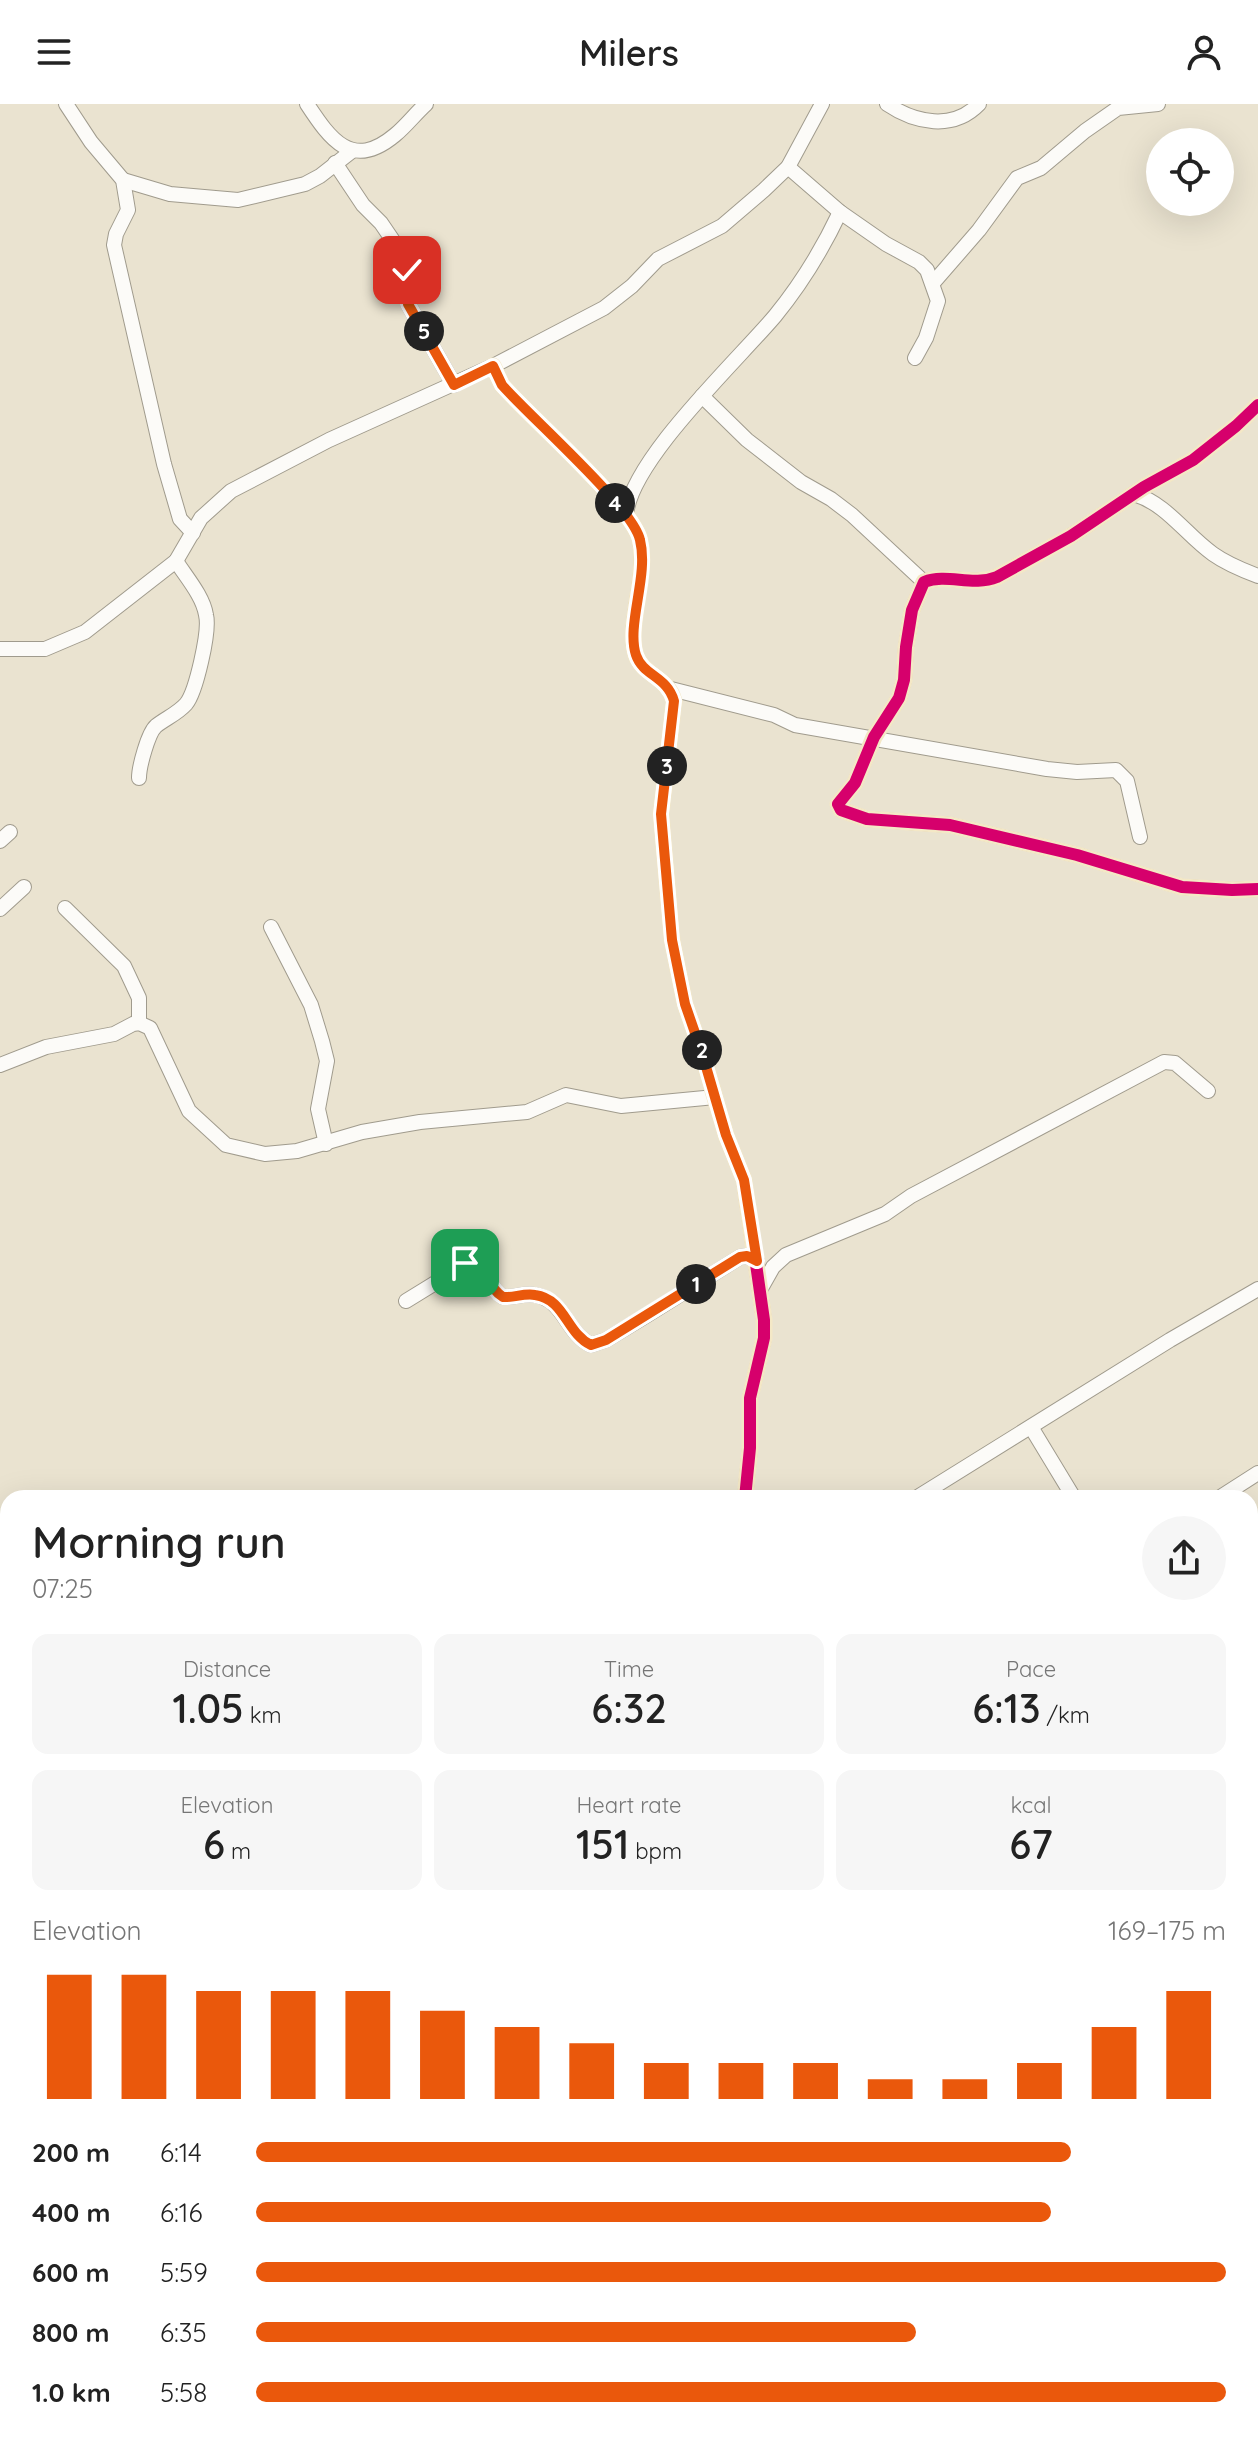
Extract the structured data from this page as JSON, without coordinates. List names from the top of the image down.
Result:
{
  "page": {
    "header": "Milers",
    "pins": [
      "5",
      "4",
      "3",
      "2",
      "1"
    ],
    "heading": ["Morning run", "07:25"],
    "stats": [
      ["Distance", "1.05 km"],
      ["Time", "6:32"],
      ["Pace", "6:13 /km"],
      ["Elevation", "6 m"],
      ["Heart rate", "151 bpm"],
      ["kcal", "67"]
    ],
    "chart": ["Elevation", "169–175 m"],
    "list": [
      {
        "name": "200 m",
        "note": "6:14"
      },
      {
        "name": "400 m",
        "note": "6:16"
      },
      {
        "name": "600 m",
        "note": "5:59"
      },
      {
        "name": "800 m",
        "note": "6:35"
      },
      {
        "name": "1.0 km",
        "note": "5:58"
      }
    ]
  }
}
